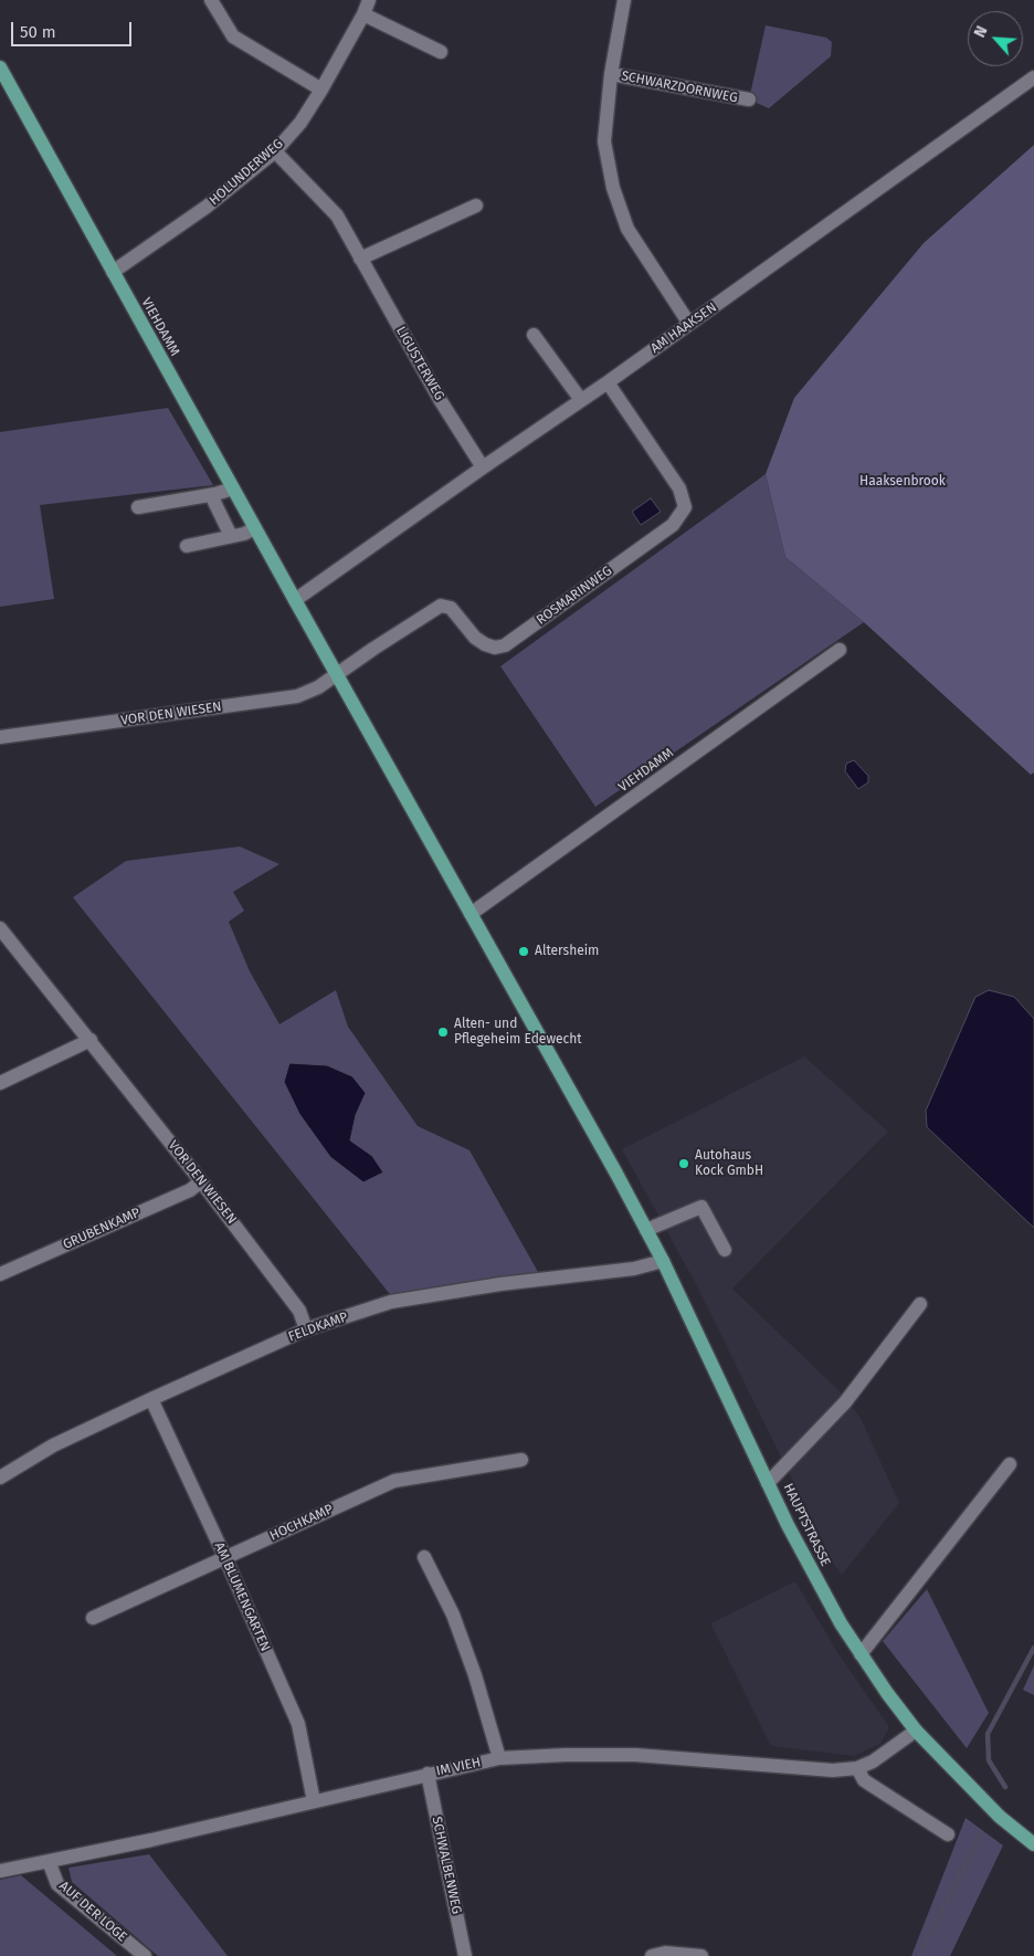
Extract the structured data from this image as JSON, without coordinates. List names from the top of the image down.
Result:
{
  "streets": {
    "main road": ["VIEHDAMM", "HAUPTSTRASSE"],
    "street": [
      "SCHWARZDORNWEG",
      "HOLUNDERWEG",
      "AM HAAKSEN",
      "LIGUSTERWEG",
      "ROSMARINWEG",
      "VOR DEN WIESEN",
      "GRUBENKAMP",
      "FELDKAMP",
      "HOCHKAMP",
      "AM BLUMENGARTEN",
      "IM VIEH",
      "SCHWALBENWEG",
      "AUF DER LOGE"
    ]
  },
  "crossings": [
    ["SCHWARZDORNWEG", "AM HAAKSEN"],
    ["HOLUNDERWEG", "VIEHDAMM"],
    ["HOLUNDERWEG", "LIGUSTERWEG"],
    ["VIEHDAMM", "AM HAAKSEN"],
    ["VIEHDAMM", "ROSMARINWEG"],
    ["VIEHDAMM", "VOR DEN WIESEN"],
    ["VIEHDAMM", "HAUPTSTRASSE"],
    ["AM HAAKSEN", "LIGUSTERWEG"],
    ["AM HAAKSEN", "ROSMARINWEG"],
    ["ROSMARINWEG", "VOR DEN WIESEN"],
    ["VOR DEN WIESEN", "GRUBENKAMP"],
    ["VOR DEN WIESEN", "FELDKAMP"],
    ["FELDKAMP", "HAUPTSTRASSE"],
    ["FELDKAMP", "AM BLUMENGARTEN"],
    ["HOCHKAMP", "AM BLUMENGARTEN"],
    ["HAUPTSTRASSE", "IM VIEH"],
    ["AM BLUMENGARTEN", "IM VIEH"],
    ["IM VIEH", "SCHWALBENWEG"],
    ["IM VIEH", "AUF DER LOGE"]
  ],
  "parks": ["Haaksenbrook"],
  "places": ["Altersheim", "Alten- und Pflegeheim Edewecht", "Autohaus Kock GmbH"],
  "scale_bar": "50 m",
  "north": "top left"
}
